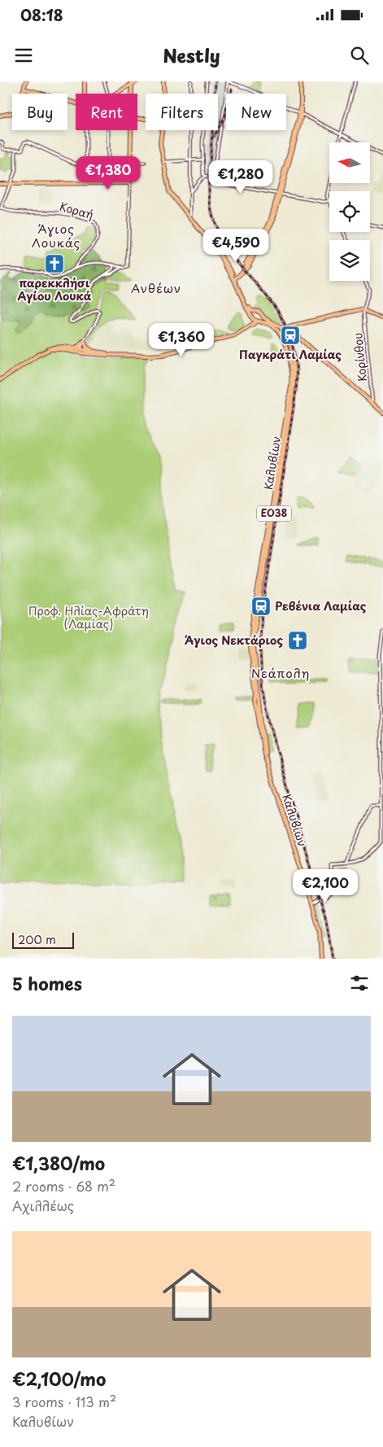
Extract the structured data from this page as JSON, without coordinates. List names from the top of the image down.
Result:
{
  "streets": {
    "main road": ["Καλυβίων", "ΕΟ38"],
    "street": ["Κοραή", "Κορίνθου"]
  },
  "districts": ["Άγιος Λουκάς", "Ανθέων", "Νεάπολη"],
  "parks": ["Προφ. Ηλίας-Αφράτη (Λαμίας)"],
  "places": {
    "church": ["παρεκκλήσι Αγίου Λουκά", "Άγιος Νεκτάριος"],
    "station": ["Παγκράτι Λαμίας", "Ρεβένια Λαμίας"]
  },
  "scale_bar": "200 m",
  "north": "left",
  "page": {
    "status": "08:18",
    "header": "Nestly",
    "chip": [
      "Buy",
      "Rent",
      "Filters",
      "New"
    ],
    "price": [
      "€1,380",
      "€1,280",
      "€4,590",
      "€1,360",
      "€2,100"
    ],
    "scale": "200 m",
    "heading": "5 homes",
    "list": [
      {
        "name": "€1,380/mo",
        "note": "2 rooms · 68 m² · Αχιλλέως"
      },
      {
        "name": "€2,100/mo",
        "note": "3 rooms · 113 m² · Καλυβίων"
      }
    ]
  }
}
